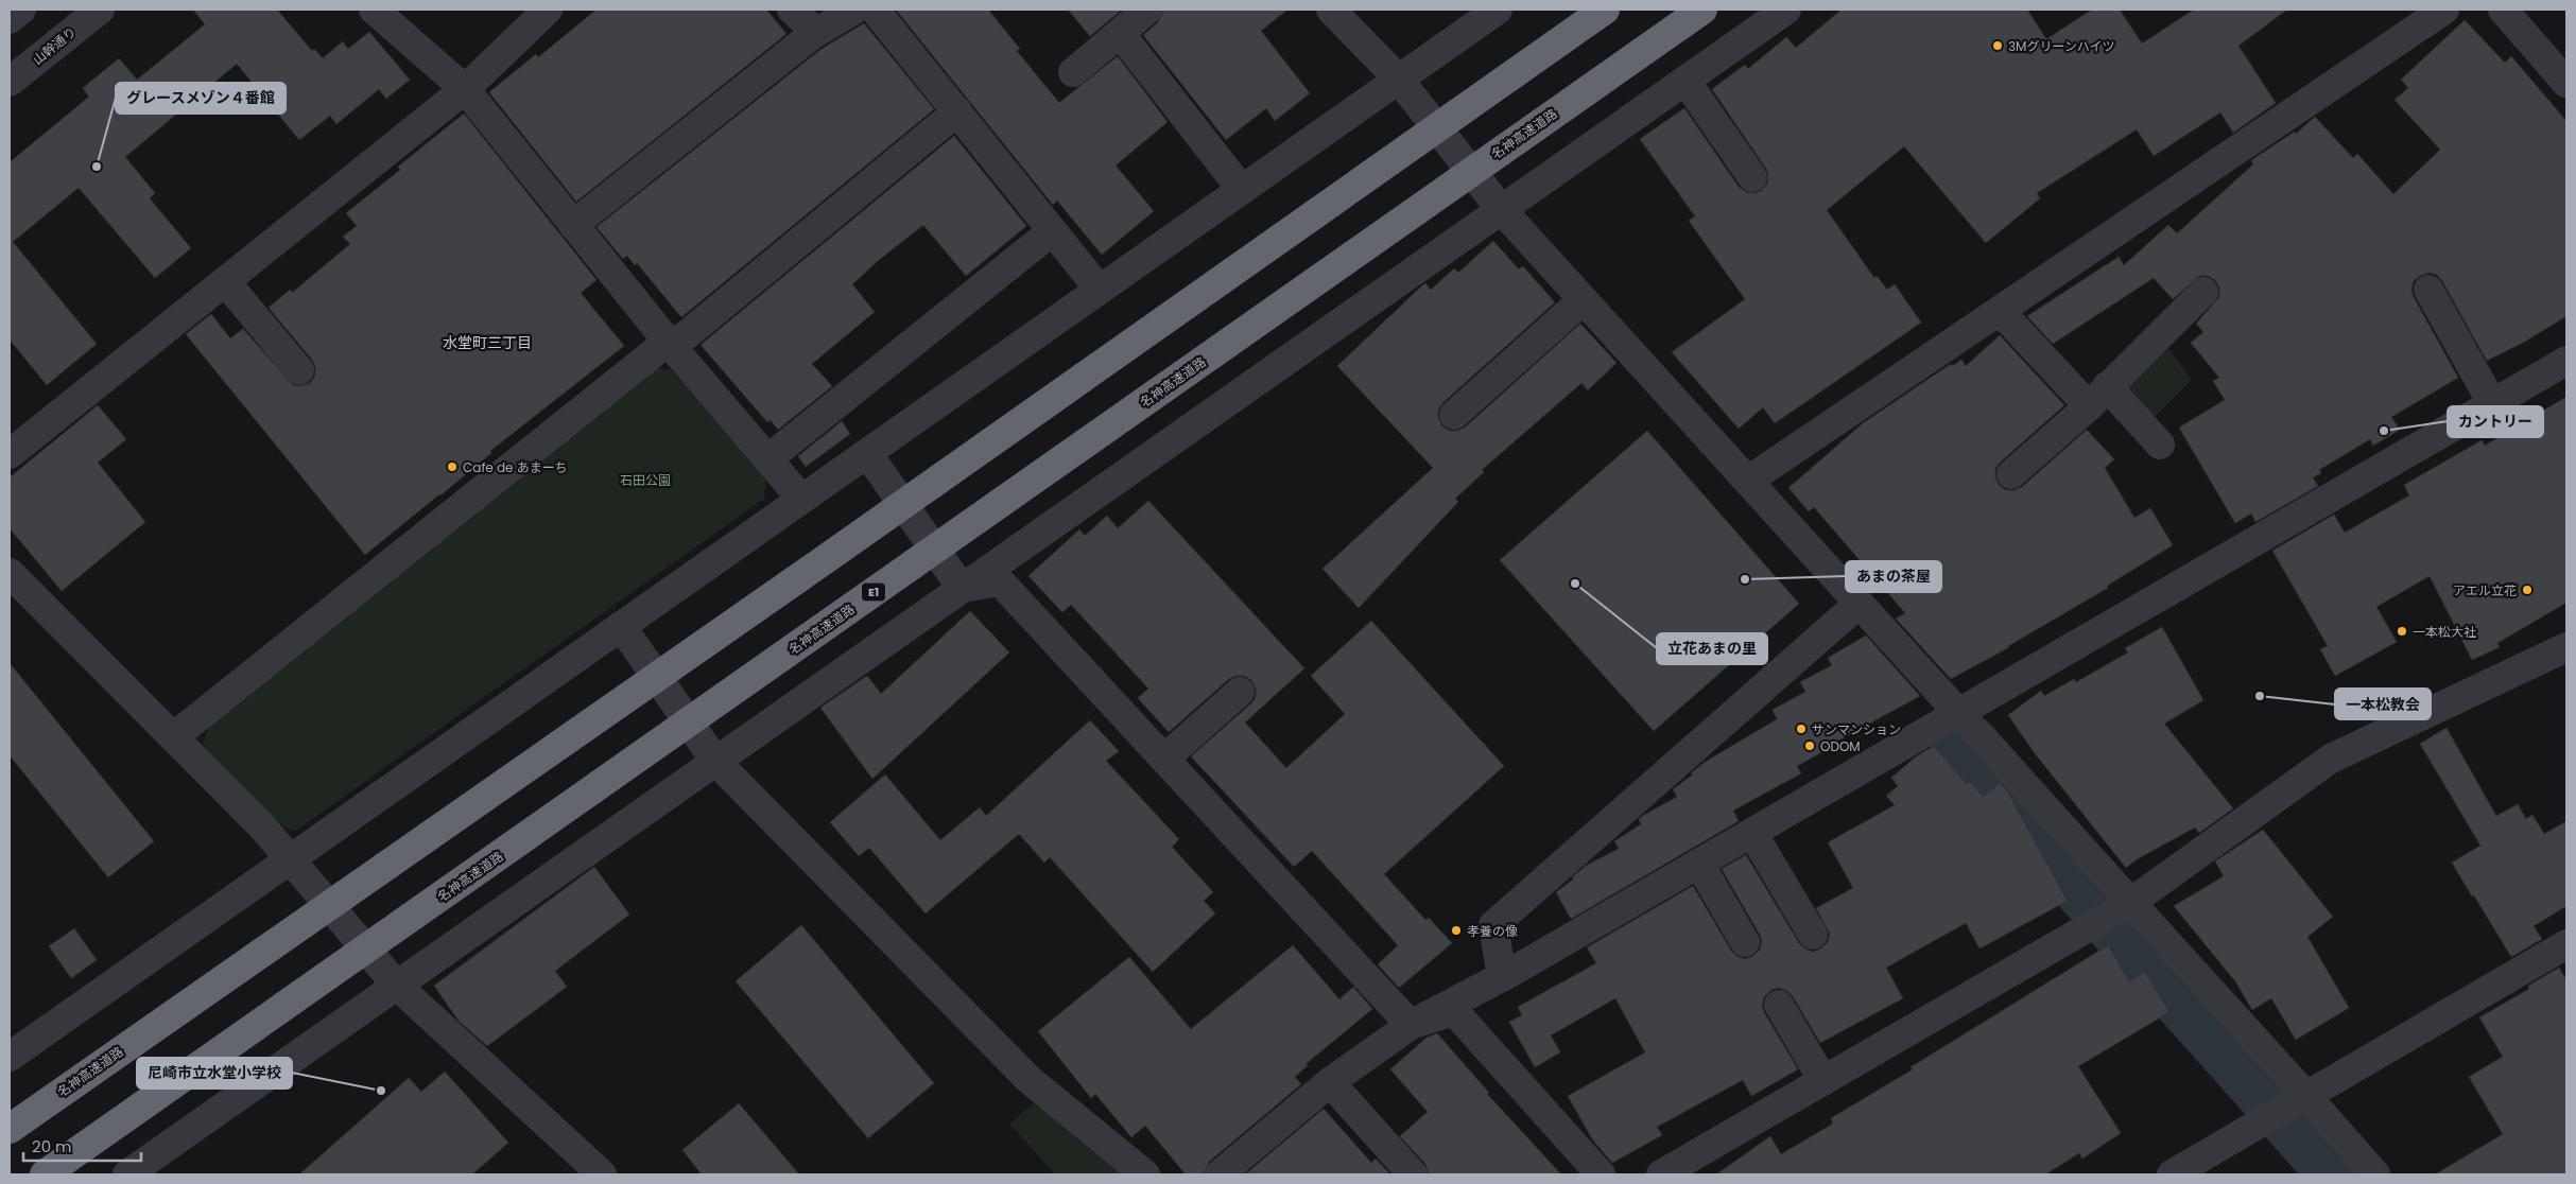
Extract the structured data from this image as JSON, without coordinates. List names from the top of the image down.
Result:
{
  "streets": {
    "highway": ["名神高速道路", "E1"],
    "street": ["山幹通り"]
  },
  "districts": ["水堂町三丁目"],
  "parks": ["石田公園"],
  "places": [
    "3Mグリーンハイツ",
    "グレースメゾン４番館",
    "カントリー",
    "Cafe de あまーち",
    "あまの茶屋",
    "立花あまの里",
    "アエル立花",
    "一本松大社",
    "一本松教会",
    "サンマンション",
    "ODOM",
    "孝養の像",
    "尼崎市立水堂小学校"
  ],
  "scale_bar": "20 m"
}
